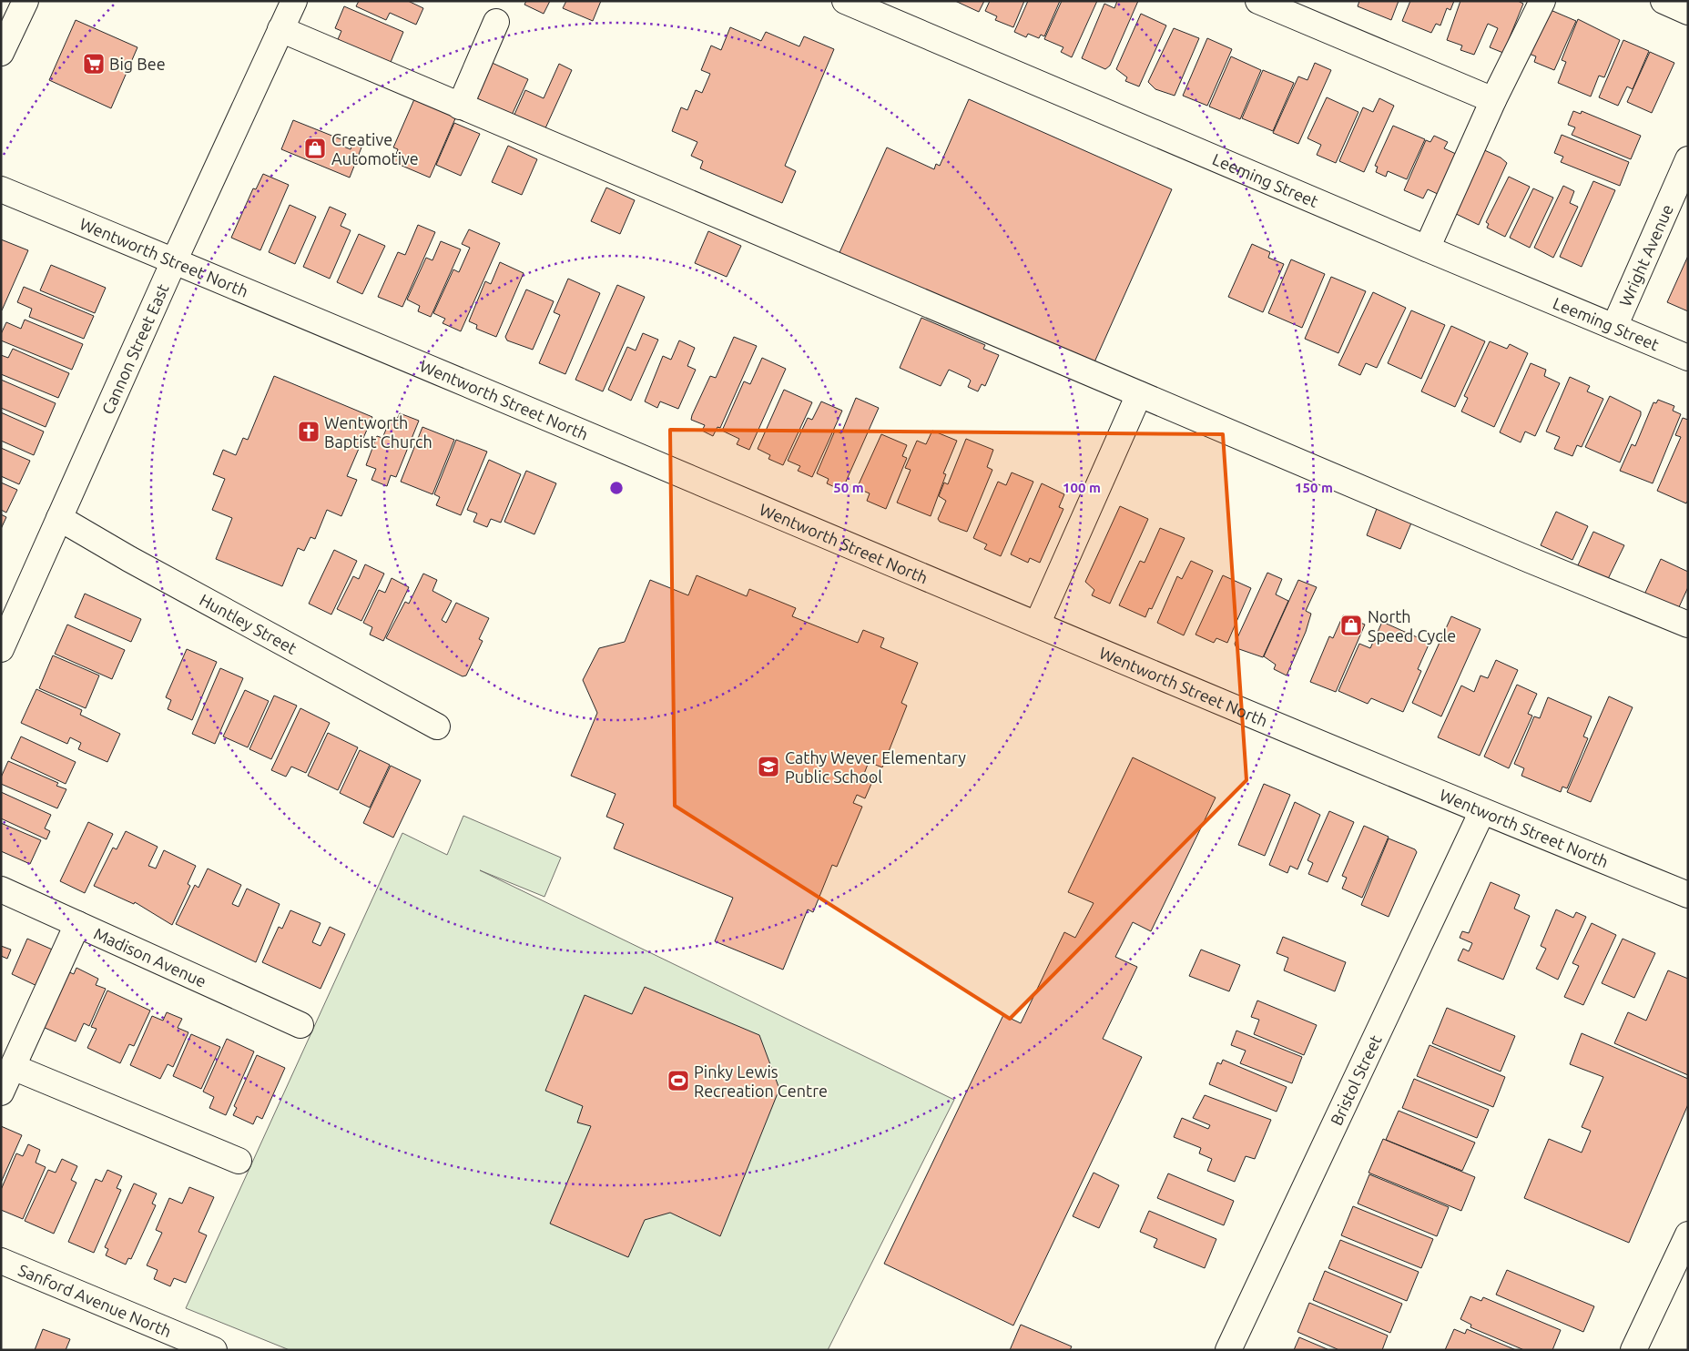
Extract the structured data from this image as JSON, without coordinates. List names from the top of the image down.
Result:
{
  "streets": {
    "street": [
      "Leeming Street",
      "Wright Avenue",
      "Wentworth Street North",
      "Cannon Street East",
      "Huntley Street",
      "Madison Avenue",
      "Bristol Street",
      "Sanford Avenue North"
    ]
  },
  "crossings": [
    ["Leeming Street", "Wright Avenue"],
    ["Wentworth Street North", "Cannon Street East"],
    ["Wentworth Street North", "Bristol Street"],
    ["Cannon Street East", "Huntley Street"]
  ],
  "places": {
    "supermarket": ["Big Bee"],
    "shop": ["Creative Automotive", "North Speed Cycle"],
    "church": ["Wentworth Baptist Church"],
    "school or university": ["Cathy Wever Elementary Public School"],
    "sports": ["Pinky Lewis Recreation Centre"]
  },
  "rings": ["50 m", "100 m", "150 m"]
}
